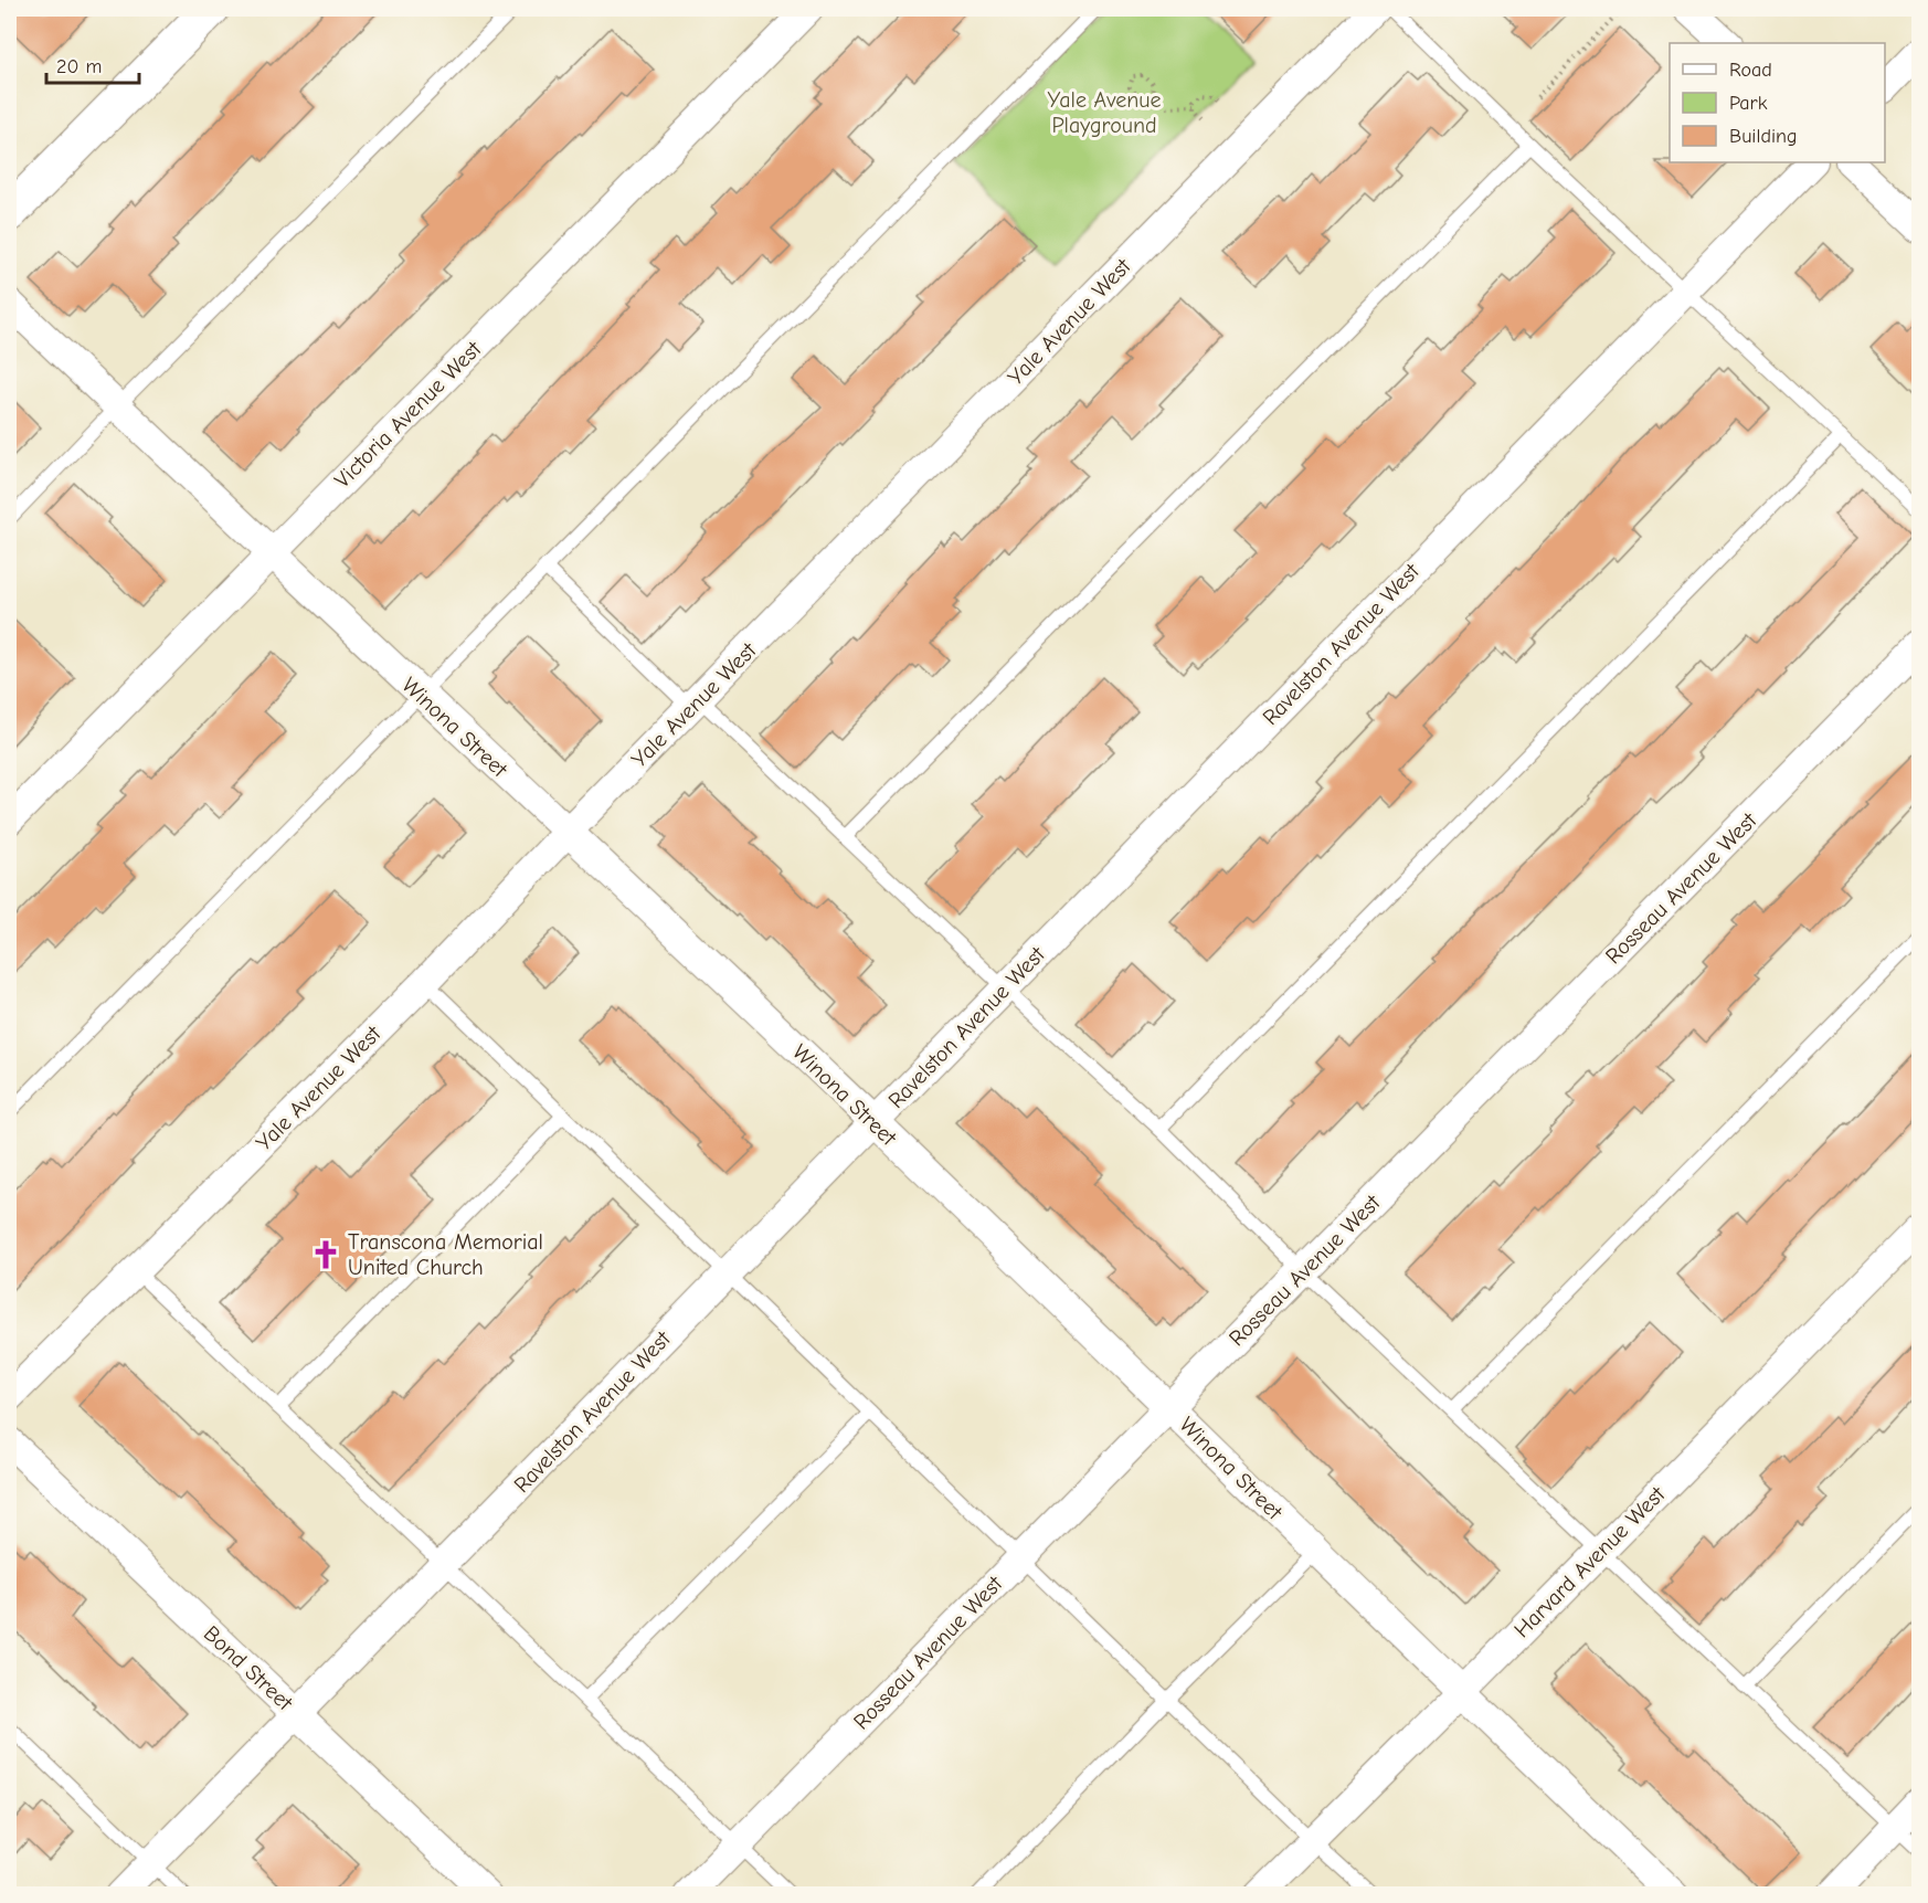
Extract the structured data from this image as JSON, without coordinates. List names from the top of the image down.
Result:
{
  "streets": {
    "street": [
      "Yale Avenue West",
      "Victoria Avenue West",
      "Ravelston Avenue West",
      "Winona Street",
      "Rosseau Avenue West",
      "Harvard Avenue West",
      "Bond Street"
    ]
  },
  "crossings": [
    ["Yale Avenue West", "Winona Street"],
    ["Victoria Avenue West", "Winona Street"],
    ["Ravelston Avenue West", "Winona Street"],
    ["Ravelston Avenue West", "Bond Street"],
    ["Winona Street", "Rosseau Avenue West"],
    ["Winona Street", "Harvard Avenue West"]
  ],
  "parks": ["Yale Avenue Playground"],
  "places": {
    "church": ["Transcona Memorial United Church"]
  },
  "legend": ["Road", "Park", "Building"],
  "scale_bar": "20 m"
}
